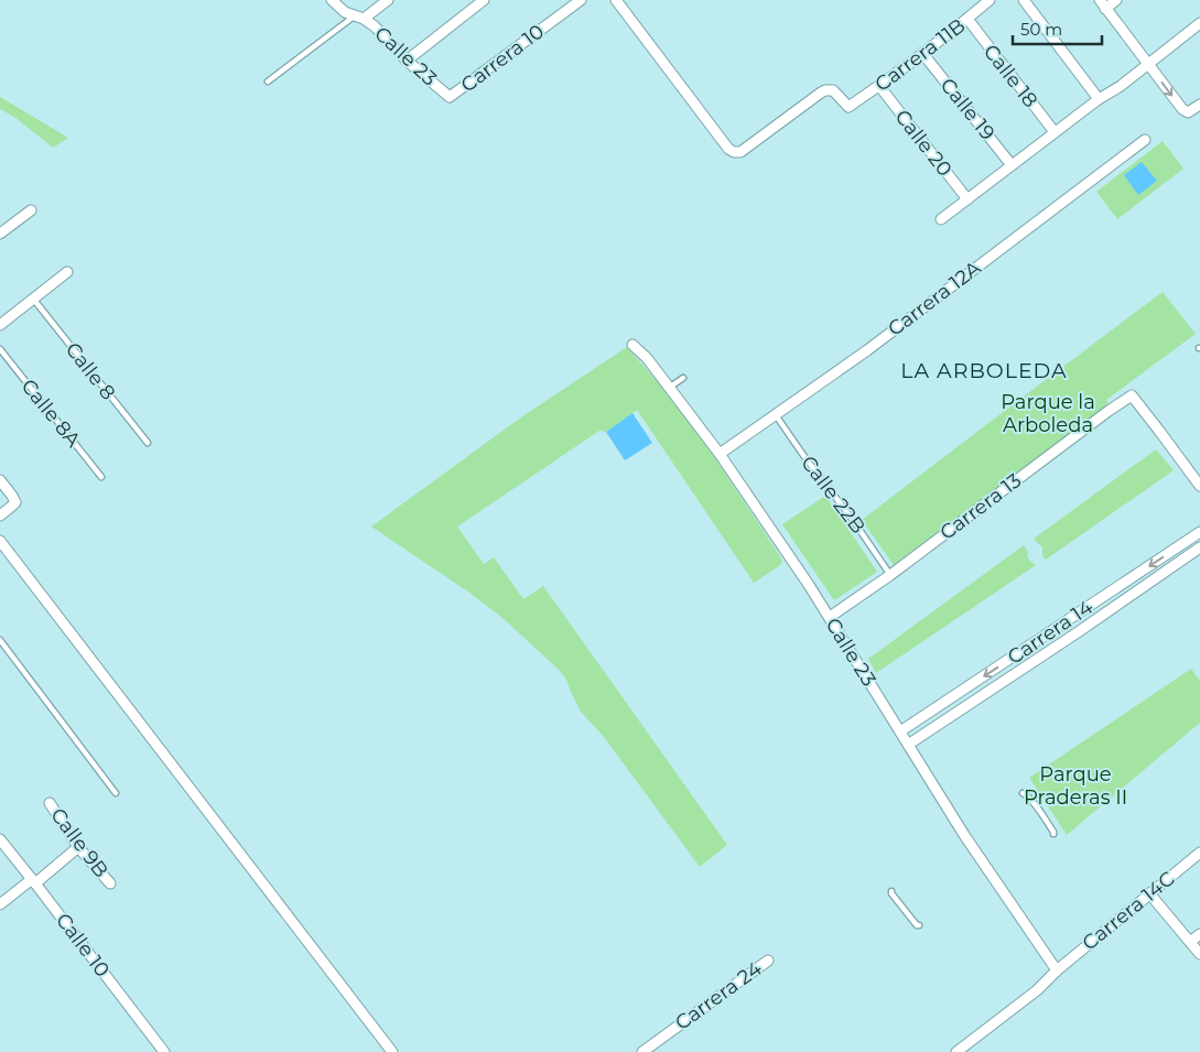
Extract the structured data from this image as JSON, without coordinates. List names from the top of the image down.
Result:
{
  "streets": {
    "street": [
      "Carrera 11B",
      "Calle 23",
      "Carrera 10",
      "Calle 18",
      "Calle 19",
      "Calle 20",
      "Carrera 12A",
      "Carrera 13",
      "Carrera 14",
      "Calle 9B",
      "Carrera 14C",
      "Calle 10",
      "Carrera 24"
    ],
    "lane": ["Calle 8", "Calle 8A", "Calle 22B"]
  },
  "crossings": [
    ["Carrera 11B", "Calle 18"],
    ["Carrera 11B", "Calle 19"],
    ["Carrera 11B", "Calle 20"],
    ["Calle 23", "Carrera 10"],
    ["Calle 23", "Carrera 12A"],
    ["Calle 23", "Carrera 13"],
    ["Calle 23", "Carrera 14"],
    ["Calle 23", "Carrera 14C"],
    ["Carrera 12A", "Calle 22B"],
    ["Calle 22B", "Carrera 13"]
  ],
  "districts": ["LA ARBOLEDA"],
  "parks": ["Parque la Arboleda", "Parque Praderas II"],
  "scale_bar": "50 m"
}
